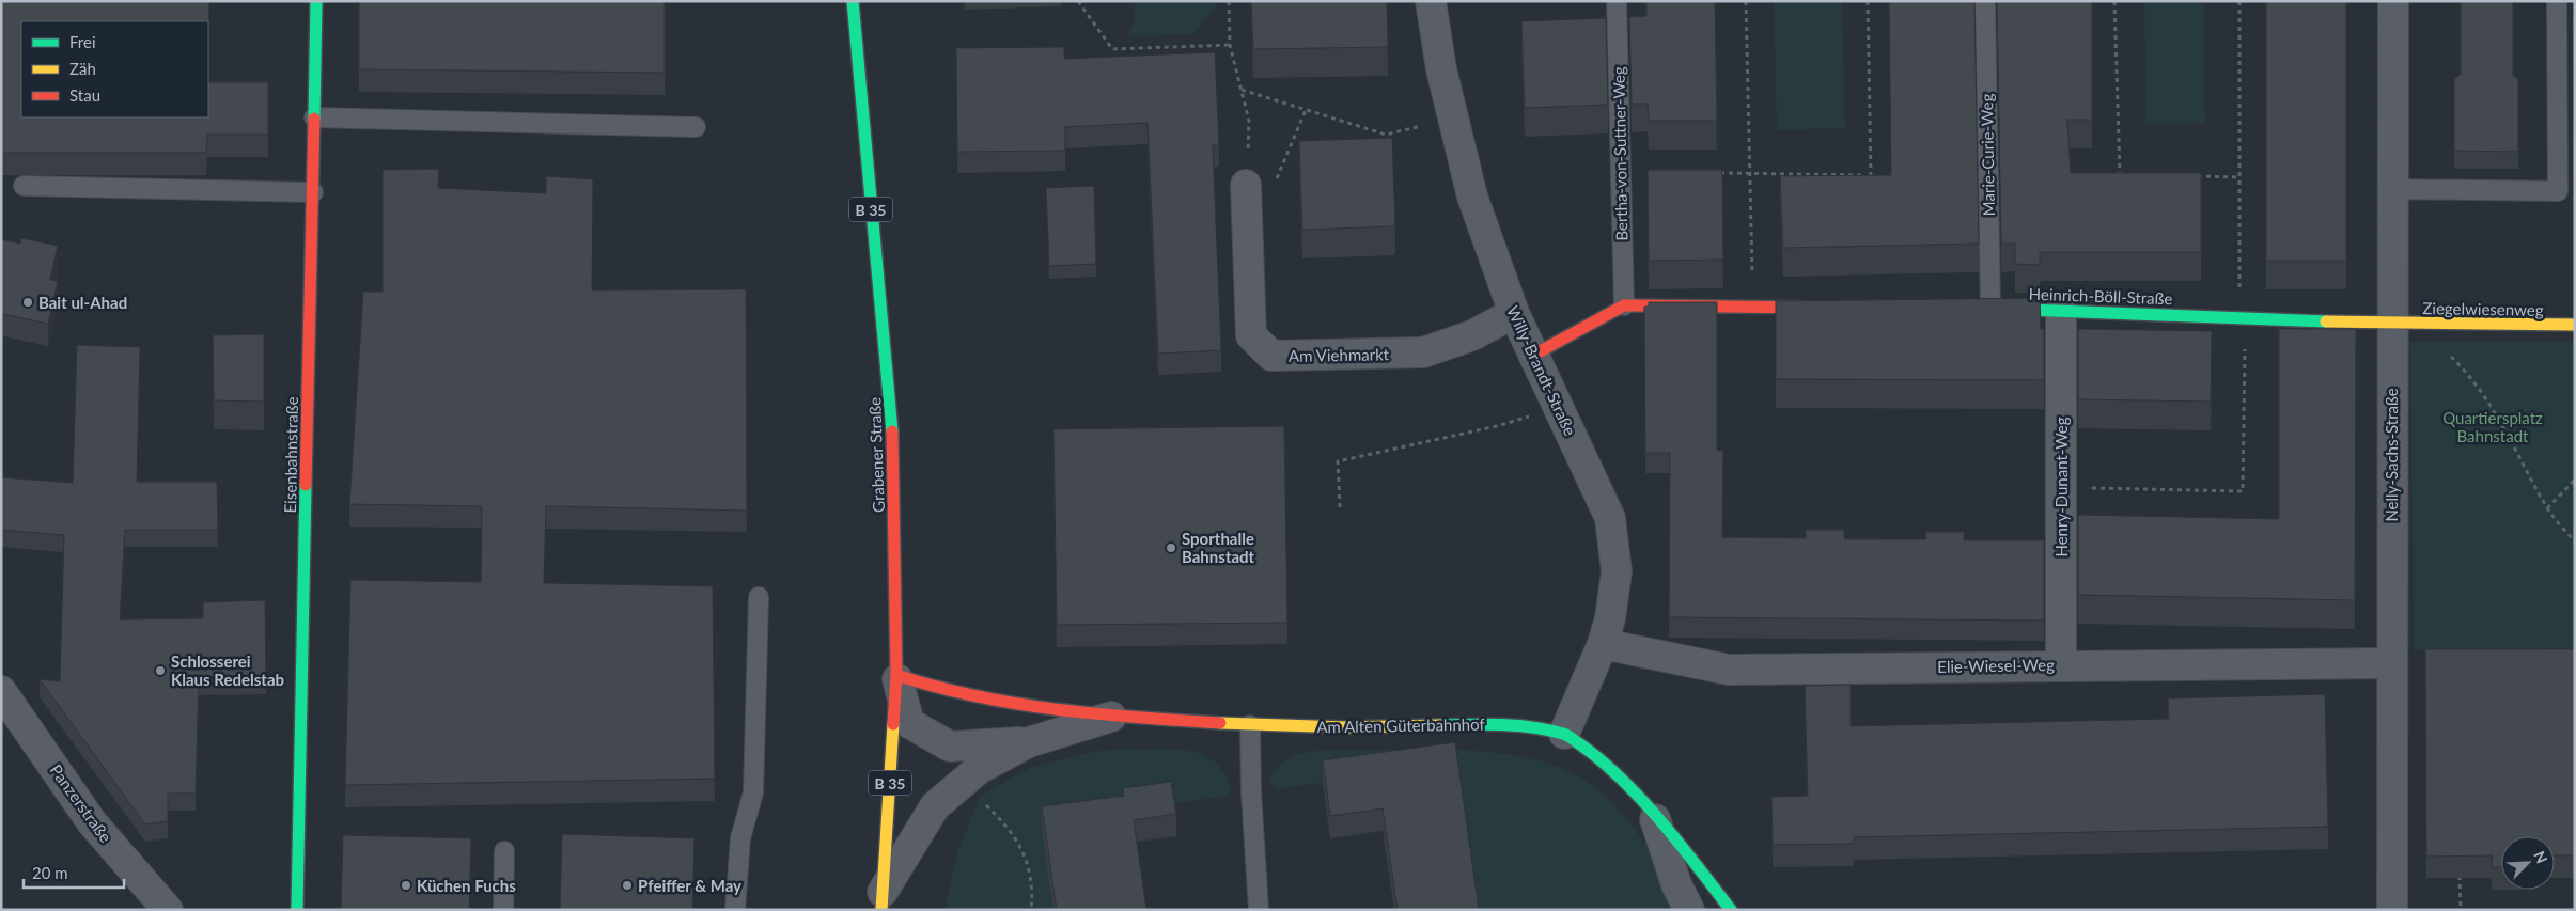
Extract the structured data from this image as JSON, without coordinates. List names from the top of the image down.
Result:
{
  "streets": {
    "street": [
      "B 35",
      "Heinrich-Böll-Straße",
      "Ziegelwiesenweg",
      "Am Viehmarkt",
      "Willy-Brandt-Straße",
      "Eisenbahnstraße",
      "Grabener Straße",
      "Nelly-Sachs-Straße",
      "Henry-Dunant-Weg",
      "Elie-Wiesel-Weg",
      "Am Alten Güterbahnhof",
      "Panzerstraße"
    ],
    "lane": ["Bertha-von-Suttner-Weg", "Marie-Curie-Weg"]
  },
  "crossings": [
    ["Marie-Curie-Weg", "Heinrich-Böll-Straße"],
    ["Heinrich-Böll-Straße", "Ziegelwiesenweg"],
    ["Heinrich-Böll-Straße", "Nelly-Sachs-Straße"],
    ["Heinrich-Böll-Straße", "Henry-Dunant-Weg"],
    ["Ziegelwiesenweg", "Nelly-Sachs-Straße"],
    ["Am Viehmarkt", "Willy-Brandt-Straße"],
    ["Willy-Brandt-Straße", "Elie-Wiesel-Weg"],
    ["Willy-Brandt-Straße", "Am Alten Güterbahnhof"],
    ["Grabener Straße", "Am Alten Güterbahnhof"],
    ["Nelly-Sachs-Straße", "Elie-Wiesel-Weg"],
    ["Henry-Dunant-Weg", "Elie-Wiesel-Weg"]
  ],
  "parks": ["Quartiersplatz Bahnstadt"],
  "places": [
    "Bait ul-Ahad",
    "Sporthalle Bahnstadt",
    "Schlosserei Klaus Redelstab",
    "Küchen Fuchs",
    "Pfeiffer & May"
  ],
  "legend": ["Frei", "Zäh", "Stau"],
  "scale_bar": "20 m",
  "north": "top right"
}
